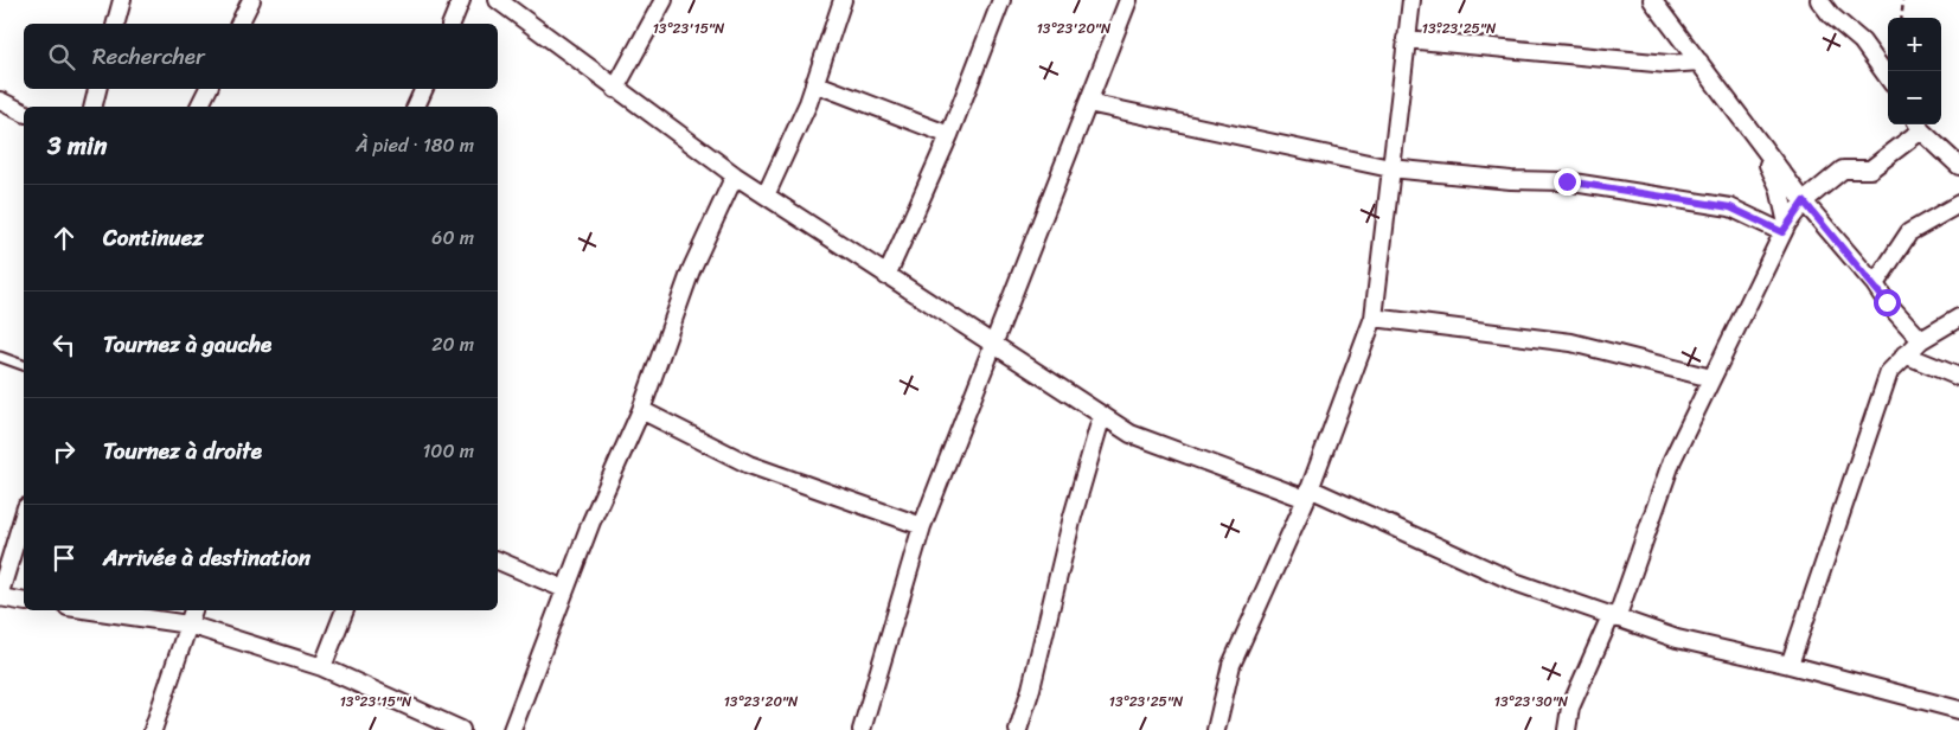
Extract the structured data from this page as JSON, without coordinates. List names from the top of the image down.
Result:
{
  "page": {
    "map_buttons": ["+", "−"],
    "search": "Rechercher",
    "heading": ["3 min", "À pied · 180 m"],
    "list": [
      ["Continuez", "60 m"],
      ["Tournez à gauche", "20 m"],
      ["Tournez à droite", "100 m"],
      "Arrivée à destination"
    ]
  },
  "coordinates": [
    "13°23'20\"N",
    "13°23'25\"N",
    "13°23'15\"N",
    "13°23'30\"N"
  ]
}
